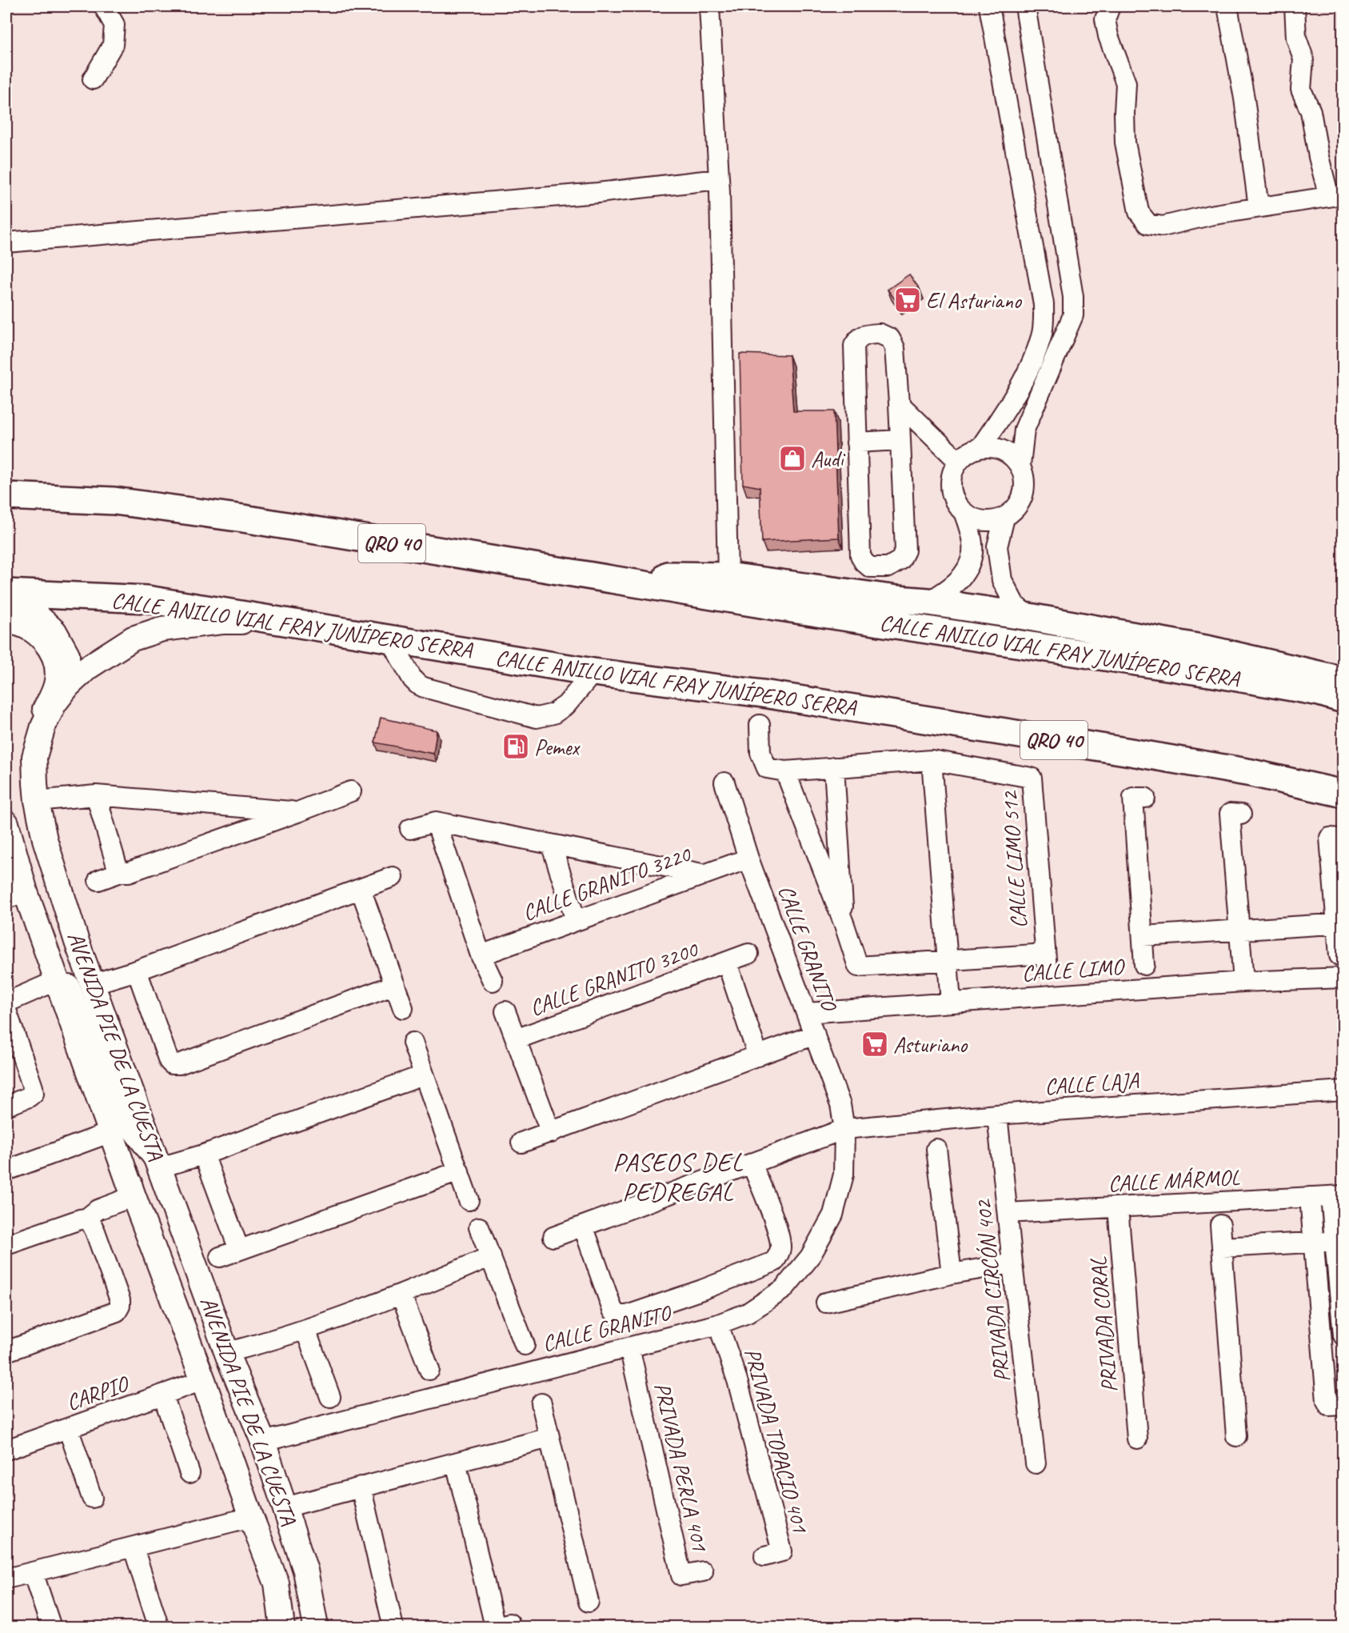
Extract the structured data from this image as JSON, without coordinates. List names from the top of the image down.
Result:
{
  "streets": {
    "highway": ["QRO 40", "CALLE ANILLO VIAL FRAY JUNÍPERO SERRA"],
    "main road": ["AVENIDA PIE DE LA CUESTA"],
    "street": [
      "CALLE LIMO 512",
      "CALLE GRANITO 3220",
      "CALLE GRANITO",
      "CALLE LIMO",
      "CALLE GRANITO 3200",
      "CALLE LAJA",
      "CALLE MÁRMOL",
      "PRIVADA CIRCÓN 402",
      "PRIVADA CORAL",
      "CARPIO",
      "PRIVADA TOPACIO 401",
      "PRIVADA PERLA 401"
    ]
  },
  "crossings": [
    ["CALLE ANILLO VIAL FRAY JUNÍPERO SERRA", "AVENIDA PIE DE LA CUESTA"],
    ["CALLE GRANITO 3220", "CALLE GRANITO"],
    ["CALLE GRANITO", "CALLE LIMO"],
    ["CALLE GRANITO", "AVENIDA PIE DE LA CUESTA"],
    ["CALLE GRANITO", "CALLE LAJA"],
    ["CALLE GRANITO", "PRIVADA TOPACIO 401"],
    ["CALLE GRANITO", "PRIVADA PERLA 401"],
    ["AVENIDA PIE DE LA CUESTA", "CARPIO"],
    ["CALLE LAJA", "PRIVADA CIRCÓN 402"],
    ["CALLE MÁRMOL", "PRIVADA CIRCÓN 402"],
    ["CALLE MÁRMOL", "PRIVADA CORAL"]
  ],
  "districts": ["PASEOS DEL PEDREGAL"],
  "places": {
    "supermarket": ["El Asturiano", "Asturiano"],
    "shop": ["Audi"],
    "fuel station": ["Pemex"]
  }
}
